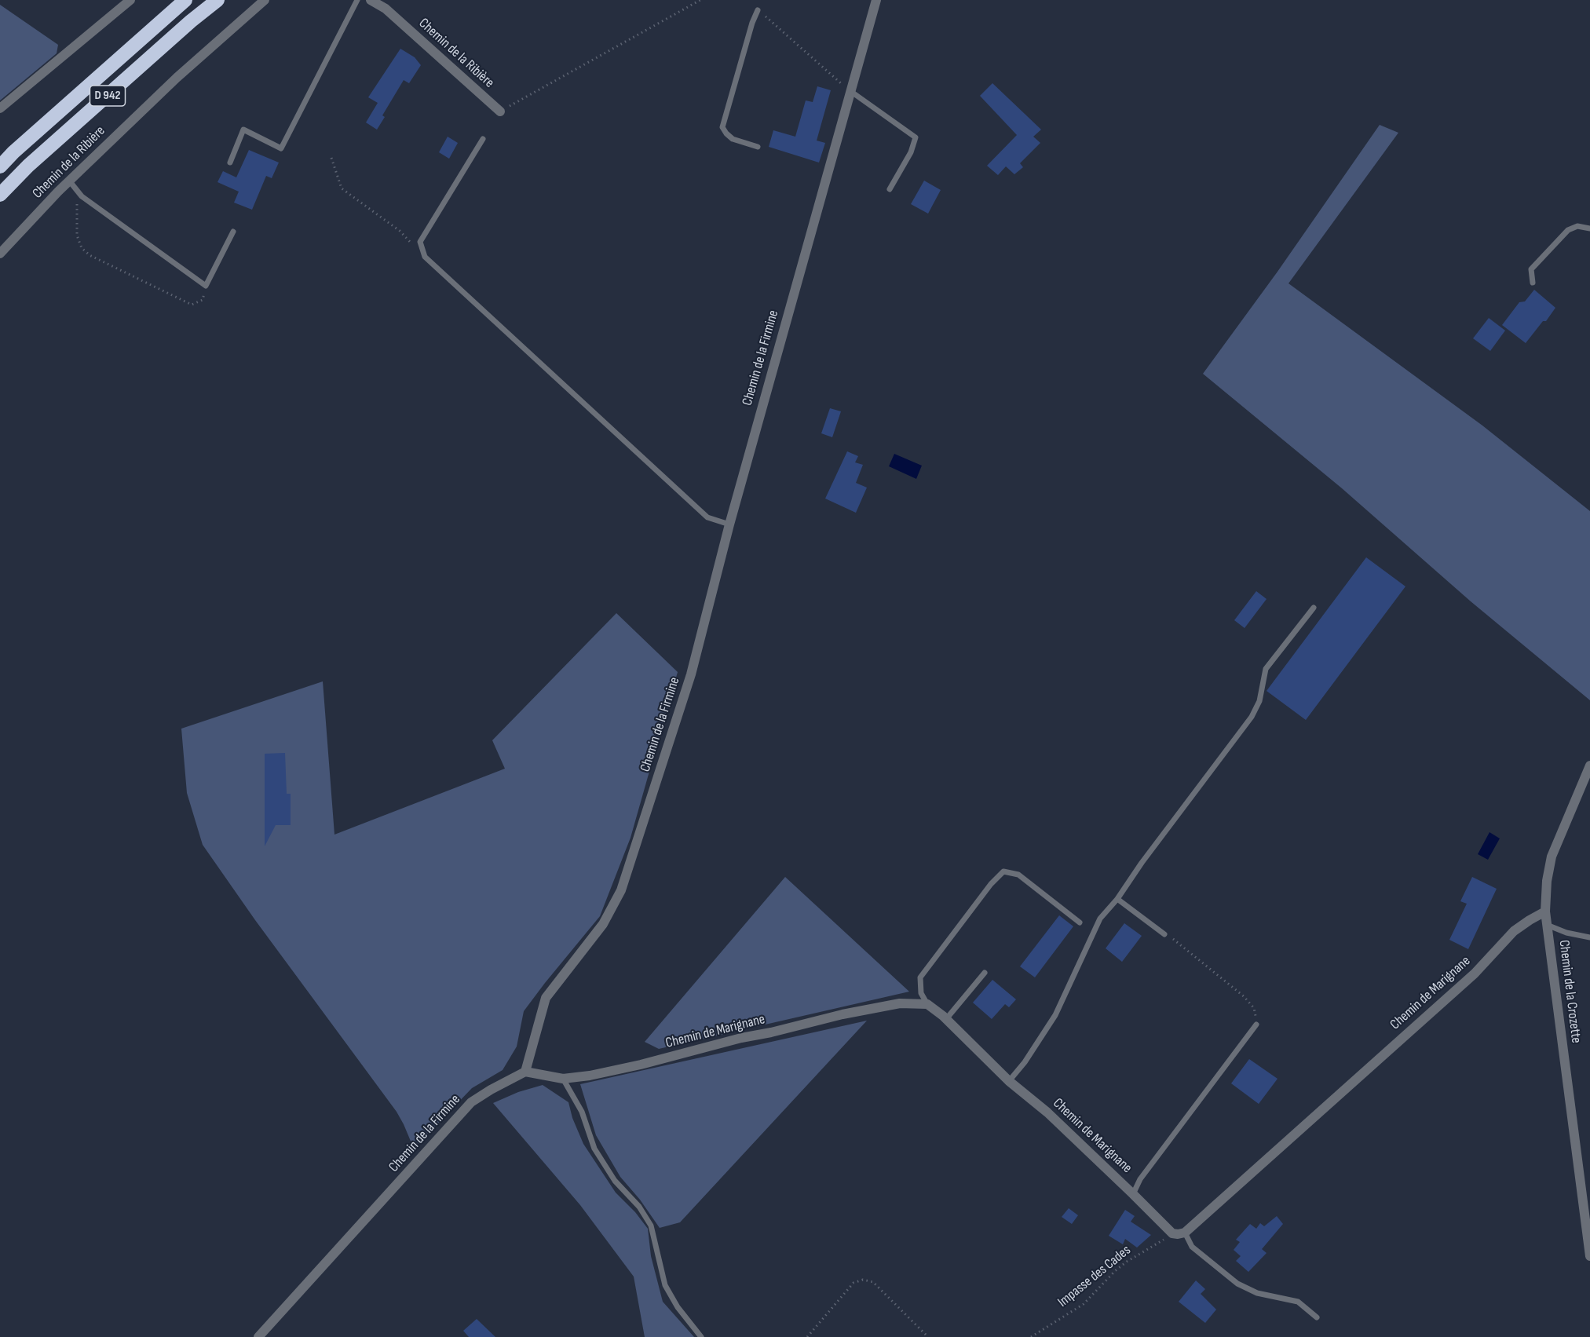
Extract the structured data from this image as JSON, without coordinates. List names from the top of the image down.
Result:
{
  "streets": {
    "highway": ["D 942"],
    "street": [
      "Chemin de la Ribière",
      "Chemin de la Firmine",
      "Chemin de la Crozette",
      "Chemin de Marignane"
    ],
    "path": ["Impasse des Cades"]
  },
  "crossings": [
    ["Chemin de la Firmine", "Chemin de Marignane"],
    ["Chemin de la Crozette", "Chemin de Marignane"],
    ["Chemin de Marignane", "Impasse des Cades"]
  ]
}
